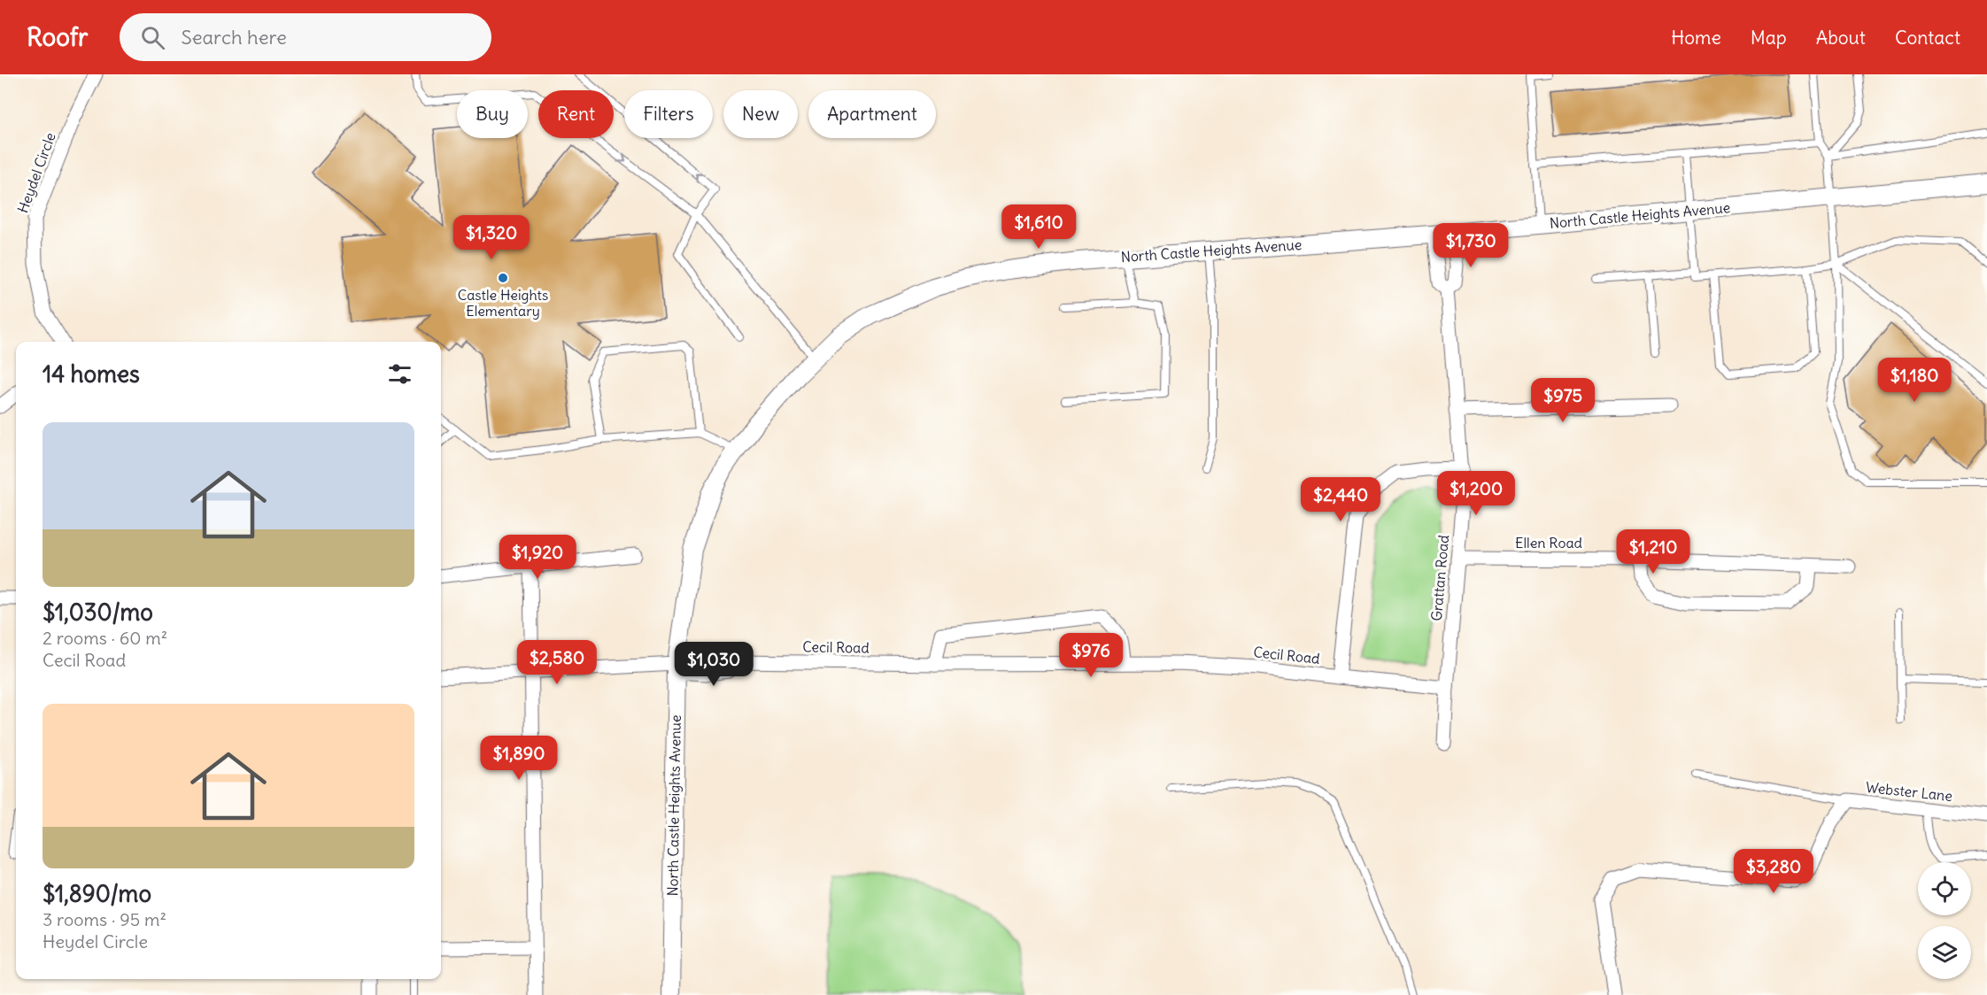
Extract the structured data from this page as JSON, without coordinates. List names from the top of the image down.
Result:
{
  "streets": {
    "street": [
      "Heydel Circle",
      "North Castle Heights Avenue",
      "Ellen Road",
      "Grattan Road",
      "Cecil Road",
      "Webster Lane"
    ]
  },
  "crossings": [
    ["Ellen Road", "Grattan Road"],
    ["Grattan Road", "Cecil Road"]
  ],
  "places": ["Castle Heights Elementary"],
  "page": {
    "header": "Roofr",
    "search": "Search here",
    "nav": [
      "Home",
      "Map",
      "About",
      "Contact"
    ],
    "chip": [
      "Buy",
      "Rent",
      "Filters",
      "New",
      "Apartment"
    ],
    "price": [
      "$1,610",
      "$1,320",
      "$1,730",
      "$1,180",
      "$975",
      "$1,200",
      "$2,440",
      "$1,210",
      "$1,920",
      "$976",
      "$2,580",
      "$1,030",
      "$1,890",
      "$3,280"
    ],
    "heading": "14 homes",
    "list": [
      {
        "name": "$1,030/mo",
        "note": "2 rooms · 60 m² · Cecil Road"
      },
      {
        "name": "$1,890/mo",
        "note": "3 rooms · 95 m² · Heydel Circle"
      }
    ]
  }
}
